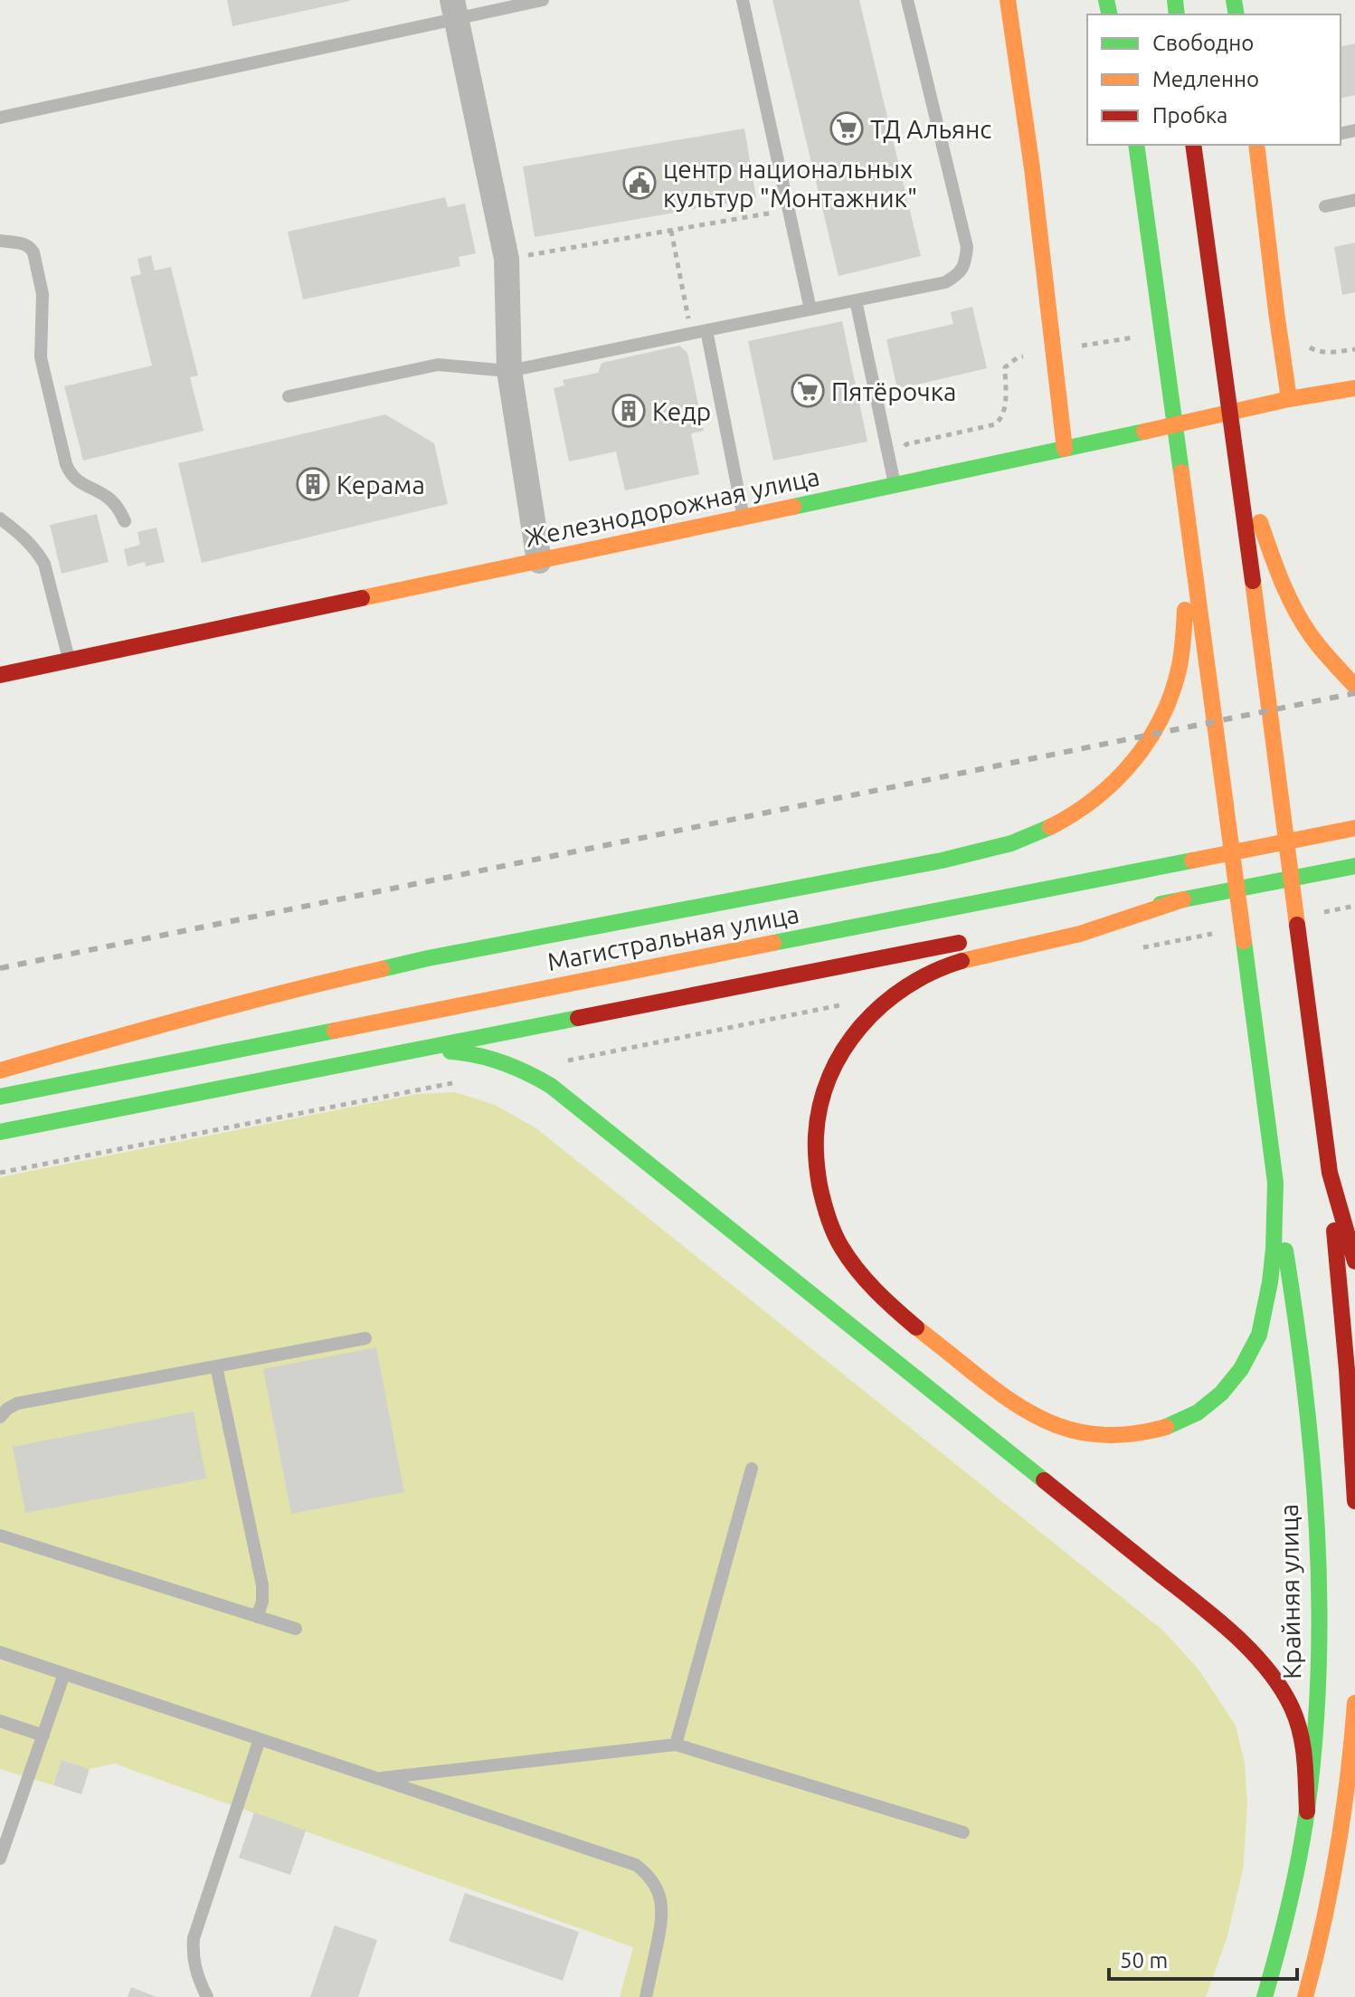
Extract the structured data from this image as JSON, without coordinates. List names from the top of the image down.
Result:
{
  "streets": {
    "main road": ["Железнодорожная улица", "Магистральная улица", "Крайняя улица"]
  },
  "places": {
    "supermarket": ["ТД Альянс", "Пятёрочка"],
    "public building": ["центр национальных культур \"Монтажник\""],
    "building": ["Кедр", "Керама"]
  },
  "legend": ["Свободно", "Медленно", "Пробка"],
  "scale_bar": "50 m"
}
